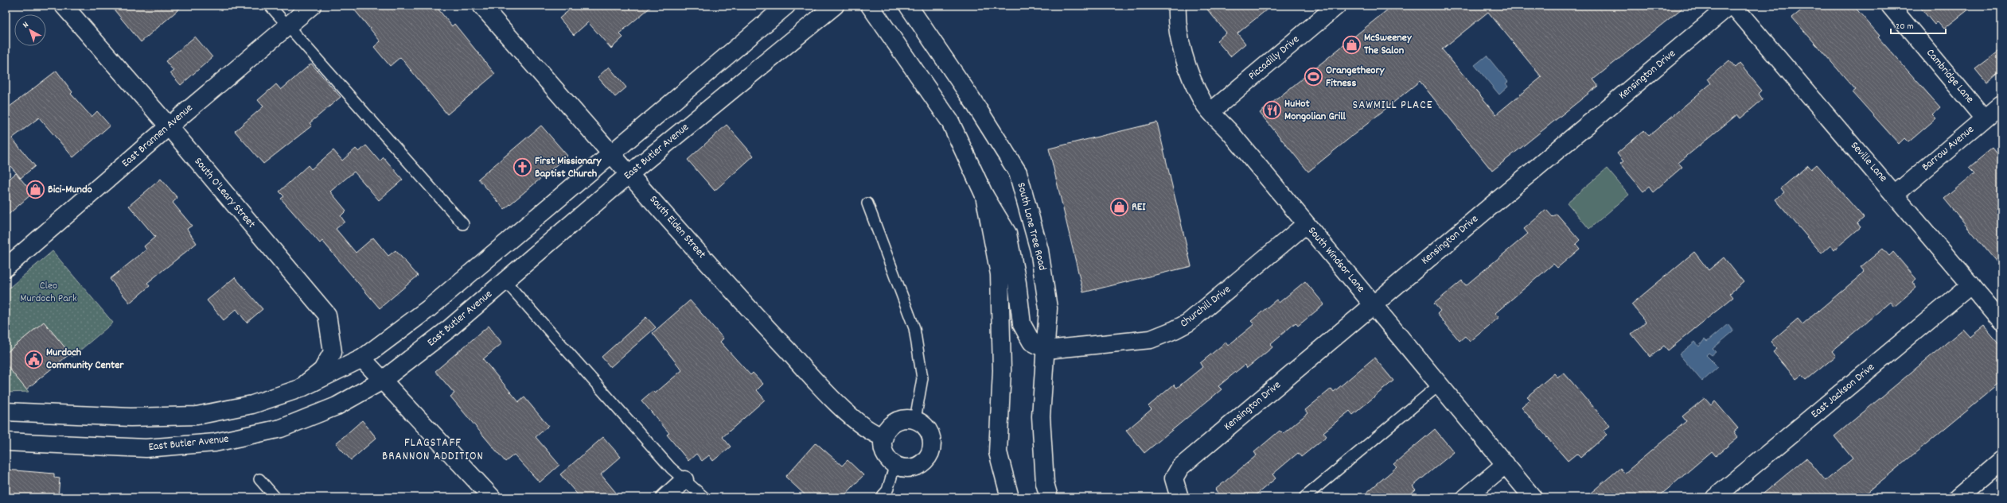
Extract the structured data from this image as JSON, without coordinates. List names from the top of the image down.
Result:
{
  "streets": {
    "street": [
      "Piccadilly Drive",
      "Kensington Drive",
      "Cambridge Lane",
      "East Brannen Avenue",
      "Barrow Avenue",
      "East Butler Avenue",
      "Seville Lane",
      "South O'Leary Street",
      "South Lone Tree Road",
      "South Elden Street",
      "South Windsor Lane",
      "Churchill Drive",
      "East Jackson Drive"
    ]
  },
  "crossings": [
    ["Piccadilly Drive", "South Windsor Lane"],
    ["Kensington Drive", "South Windsor Lane"],
    ["Cambridge Lane", "Barrow Avenue"],
    ["East Brannen Avenue", "South O'Leary Street"],
    ["Barrow Avenue", "Seville Lane"],
    ["East Butler Avenue", "South Elden Street"],
    ["Seville Lane", "East Jackson Drive"],
    ["South Lone Tree Road", "Churchill Drive"],
    ["South Windsor Lane", "Churchill Drive"]
  ],
  "districts": ["SAWMILL PLACE", "FLAGSTAFF BRANNON ADDITION"],
  "parks": ["Cleo Murdoch Park"],
  "places": {
    "shop": ["McSweeney The Salon", "Bici-Mundo", "REI"],
    "sports": ["Orangetheory Fitness"],
    "restaurant": ["HuHot Mongolian Grill"],
    "church": ["First Missionary Baptist Church"],
    "public building": ["Murdoch Community Center"]
  },
  "scale_bar": "20 m",
  "north": "top left"
}
